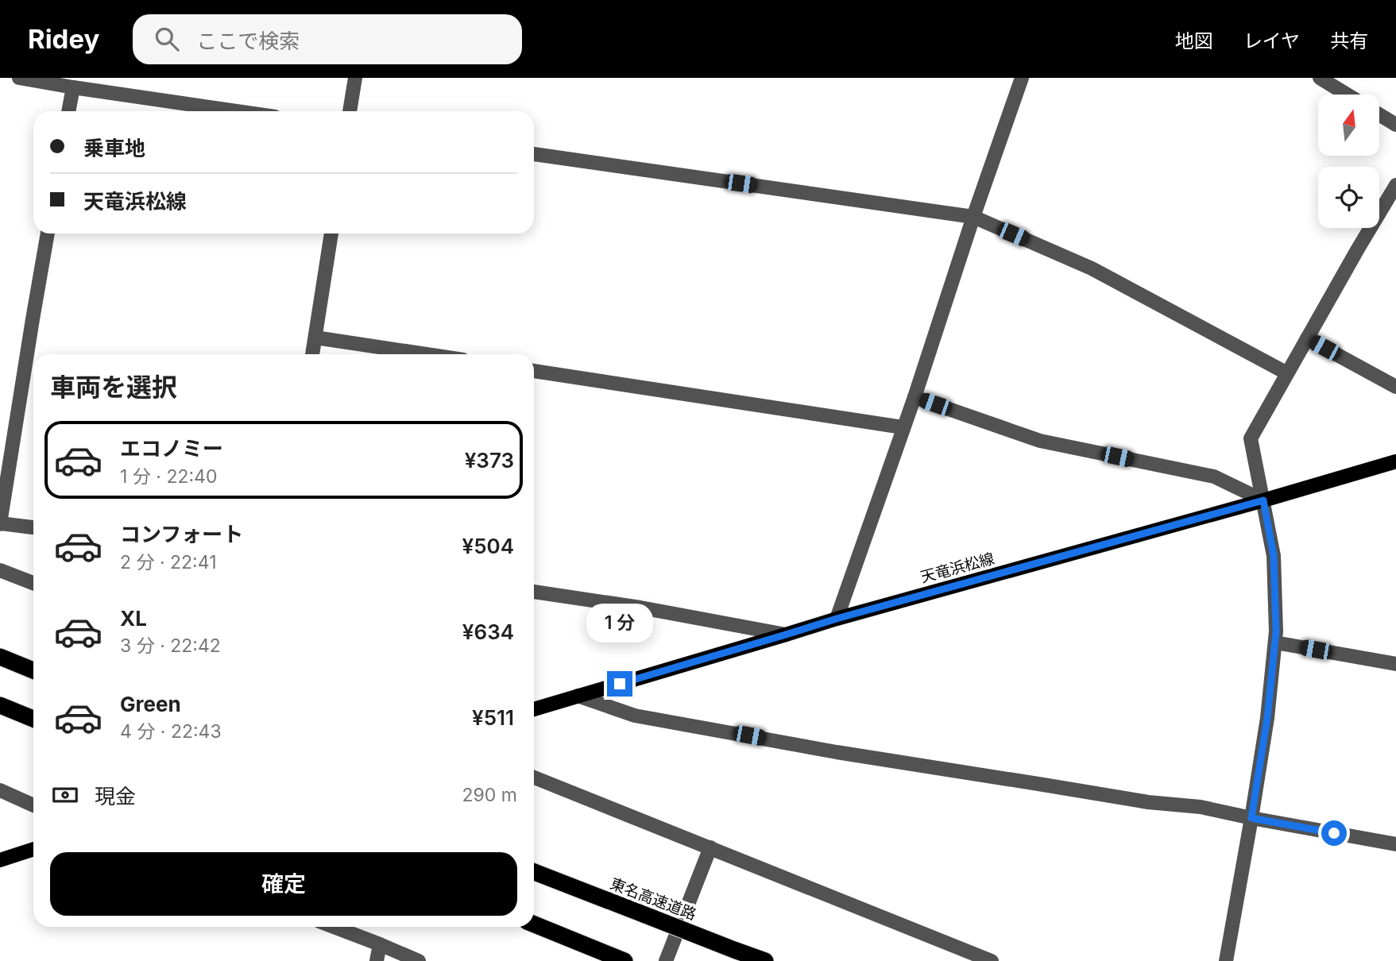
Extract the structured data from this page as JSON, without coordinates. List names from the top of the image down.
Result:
{
  "streets": {
    "highway": ["東名高速道路"],
    "main road": ["天竜浜松線"]
  },
  "north": "top",
  "page": {
    "header": "Ridey",
    "search": "ここで検索",
    "nav": ["地図", "レイヤ", "共有"],
    "banner": ["乗車地", "天竜浜松線"],
    "heading": "車両を選択",
    "list": [
      {
        "name": "エコノミー",
        "note": "1 分 · 22:40",
        "value": "¥373"
      },
      {
        "name": "コンフォート",
        "note": "2 分 · 22:41",
        "value": "¥504"
      },
      {
        "name": "XL",
        "note": "3 分 · 22:42",
        "value": "¥634"
      },
      {
        "name": "Green",
        "note": "4 分 · 22:43",
        "value": "¥511"
      }
    ],
    "bubble": "1 分",
    "pay": ["現金", "290 m"],
    "buttons": "確定"
  }
}
